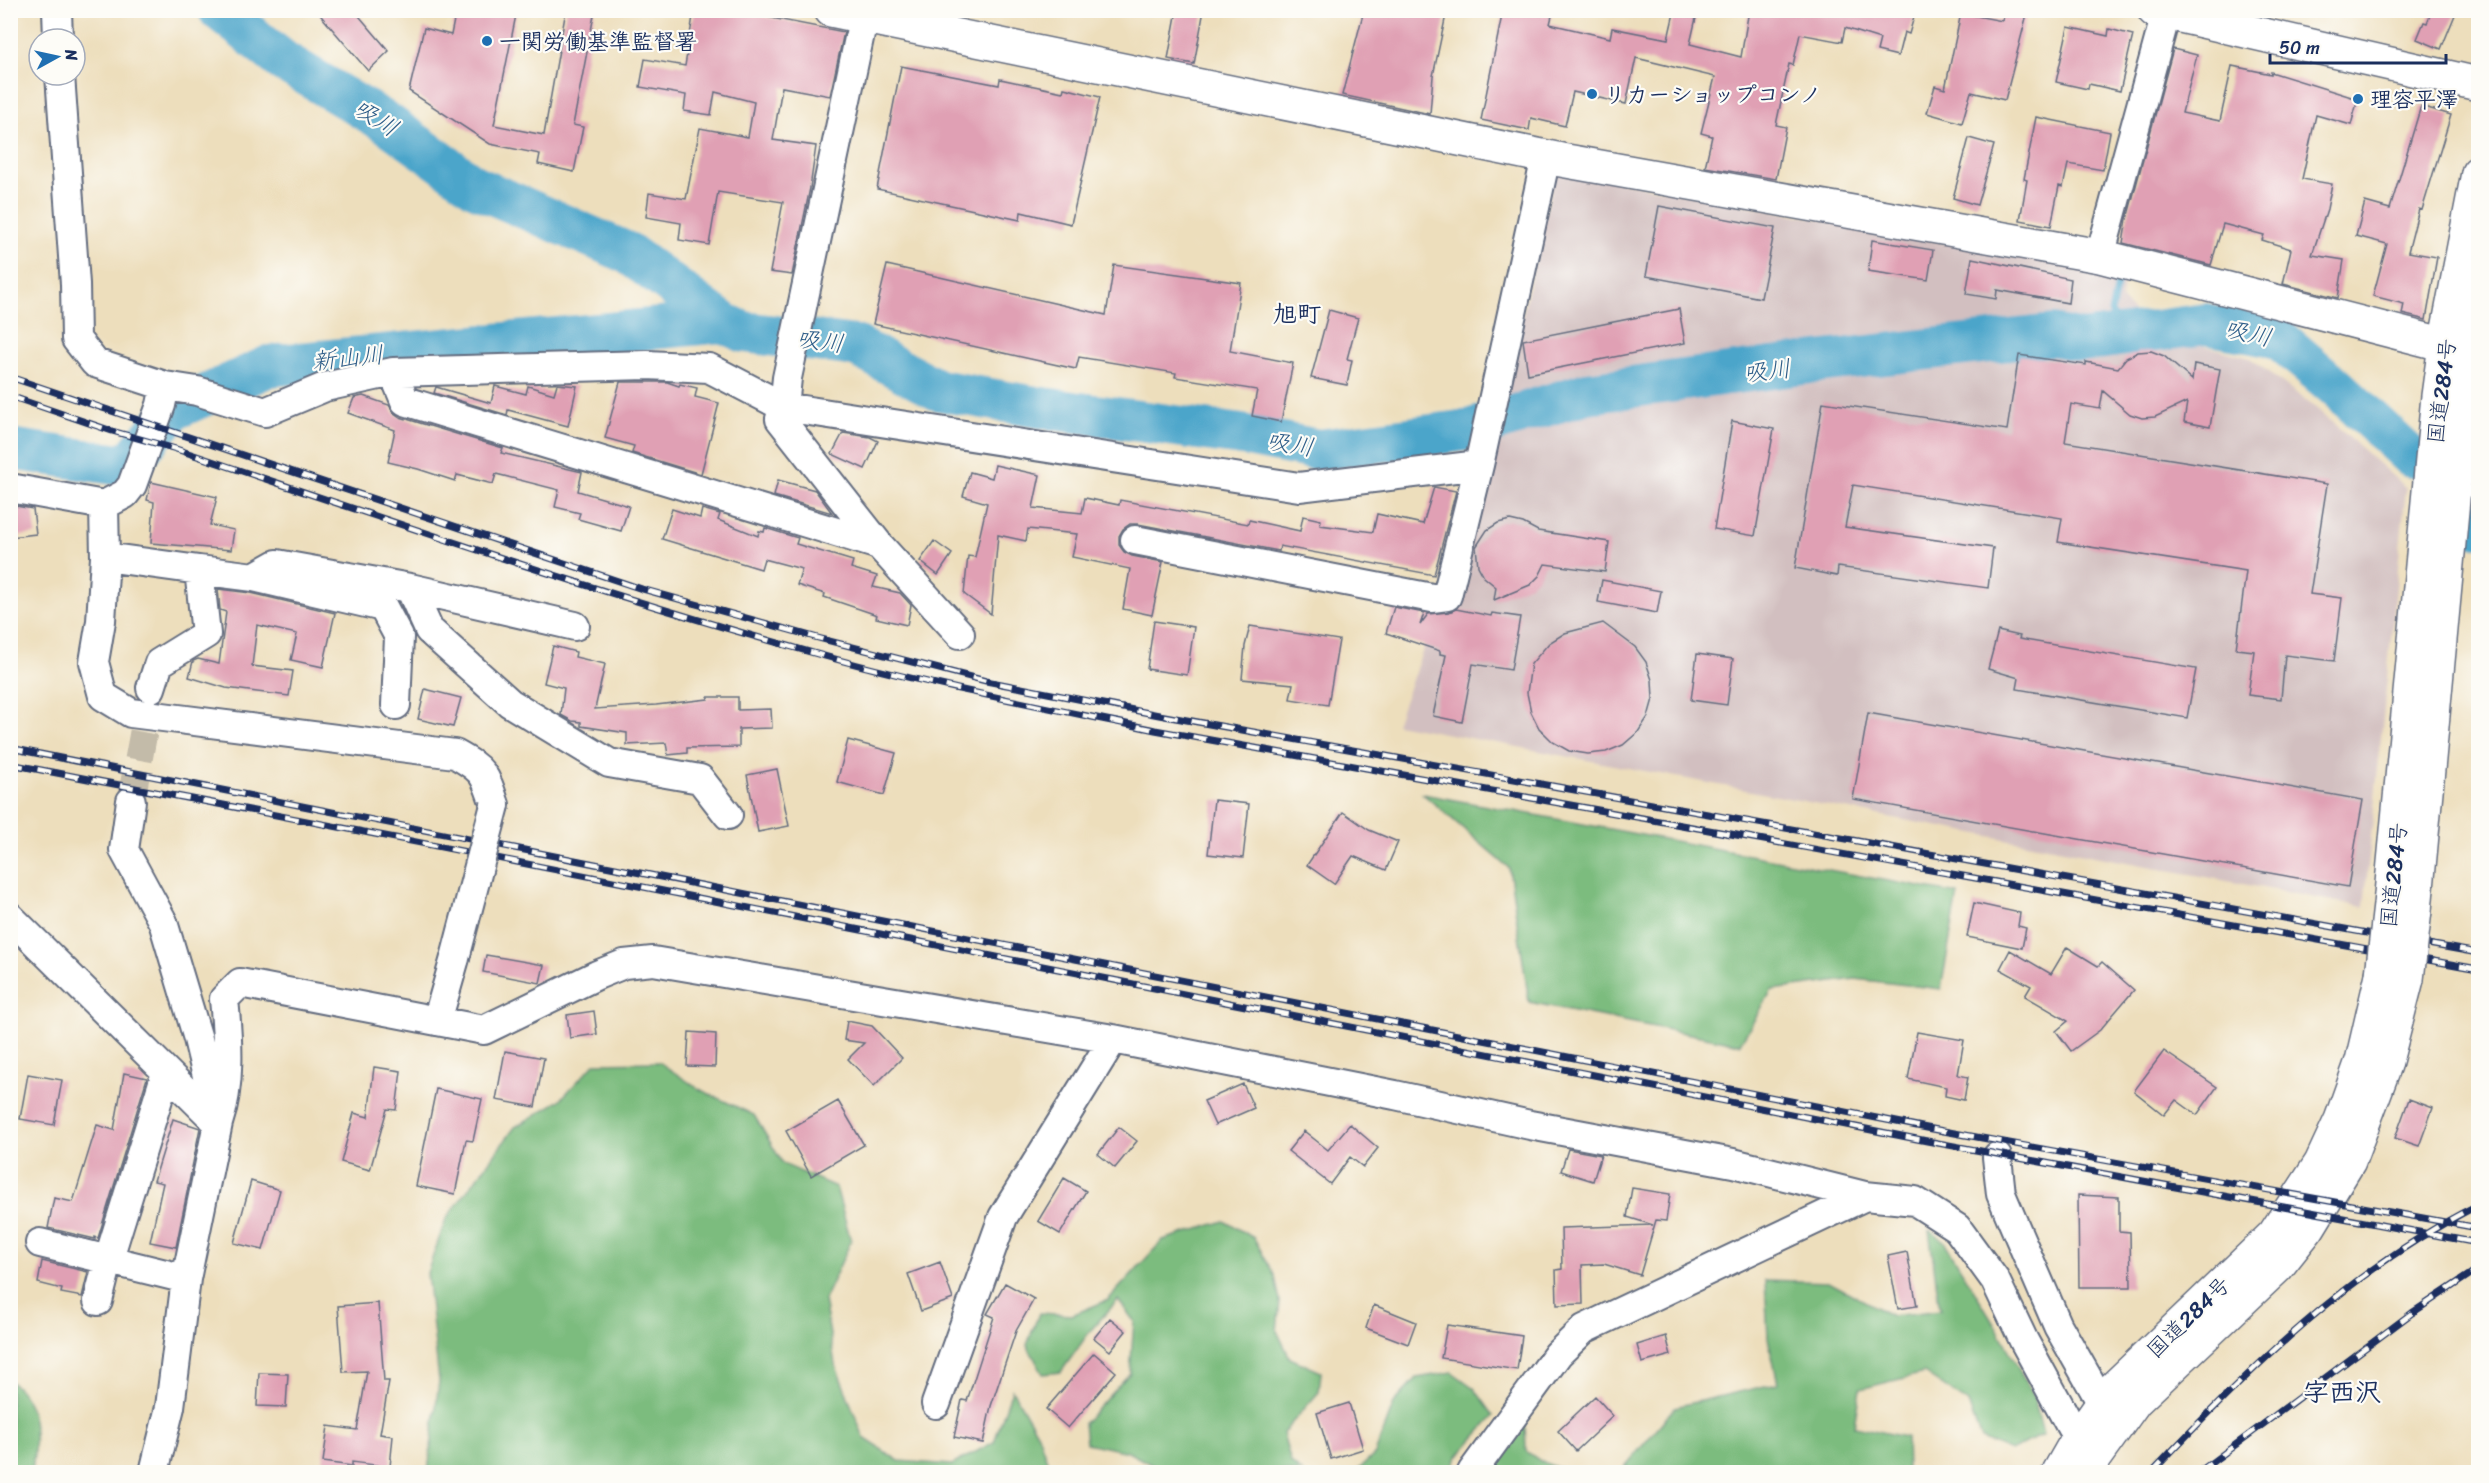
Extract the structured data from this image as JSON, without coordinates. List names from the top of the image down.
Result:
{
  "streets": {
    "main road": ["国道284号"]
  },
  "districts": ["旭町", "字西沢"],
  "water": ["吸川", "新山川"],
  "places": ["一関労働基準監督署", "リカーショップコンノ", "理容平澤"],
  "scale_bar": "50 m",
  "north": "right"
}
